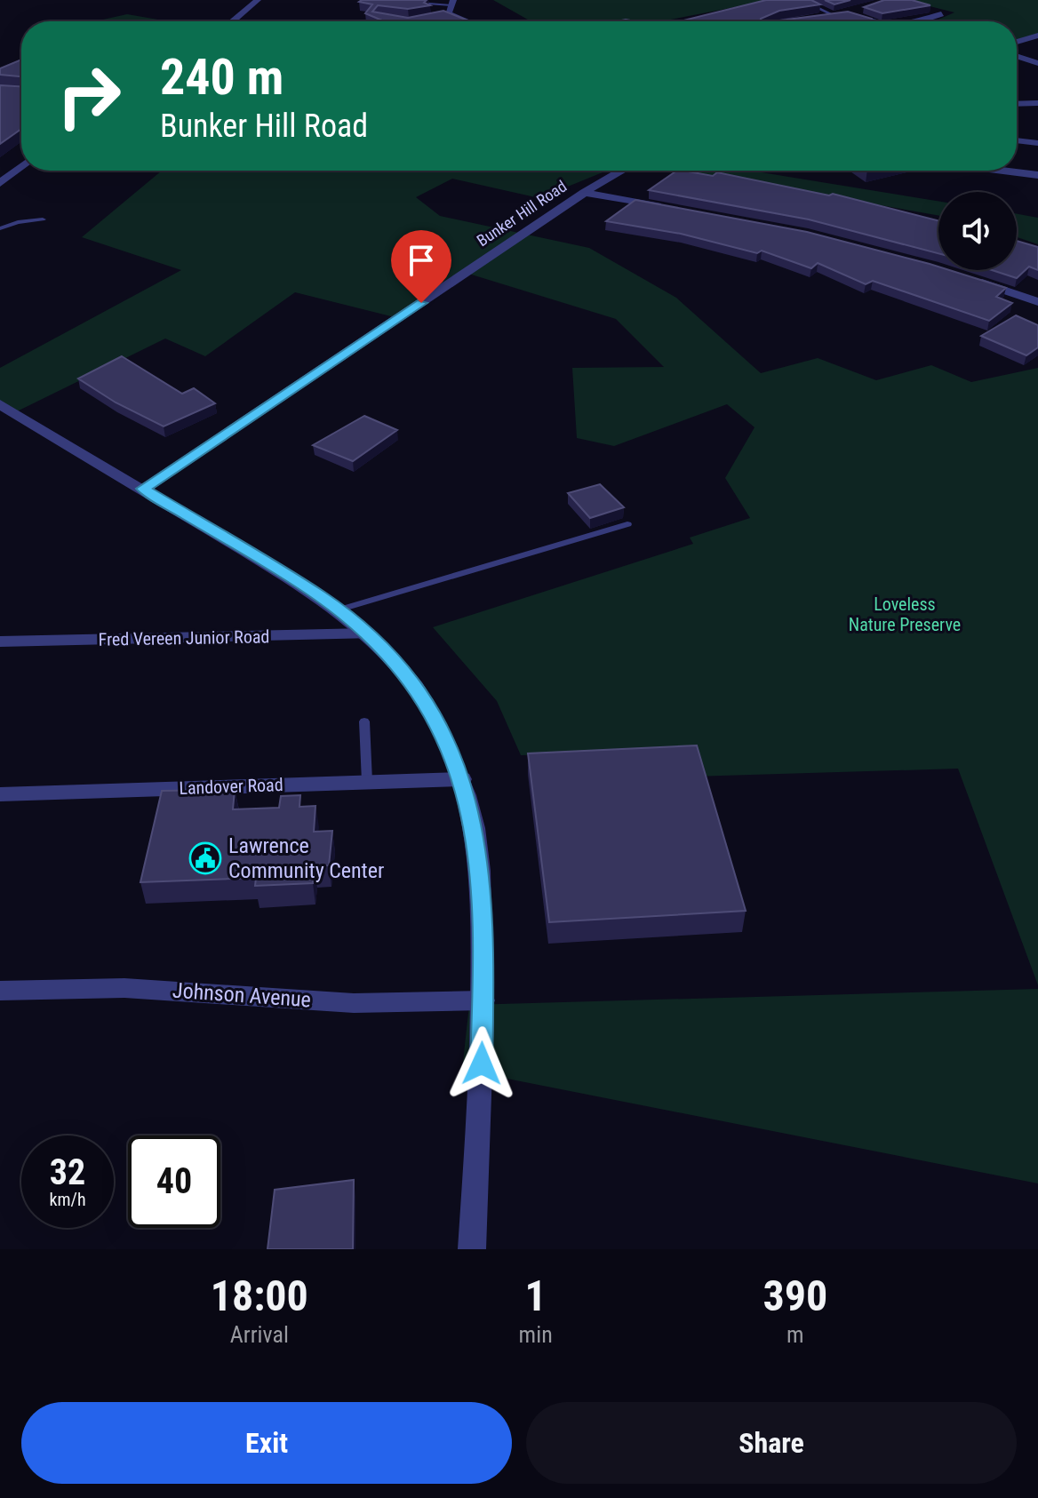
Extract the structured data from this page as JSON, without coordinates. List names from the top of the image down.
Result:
{
  "streets": {
    "street": [
      "Bunker Hill Road",
      "Fred Vereen Junior Road",
      "Landover Road",
      "Johnson Avenue"
    ]
  },
  "parks": ["Loveless Nature Preserve"],
  "places": {
    "public building": ["Lawrence Community Center"]
  },
  "page": {
    "turn": ["240 m", "Bunker Hill Road"],
    "speed": "32 km/h",
    "limit": "40",
    "eta": [
      "18:00",
      "Arrival",
      "1",
      "min",
      "390",
      "m"
    ],
    "buttons": ["Exit", "Share"]
  }
}
